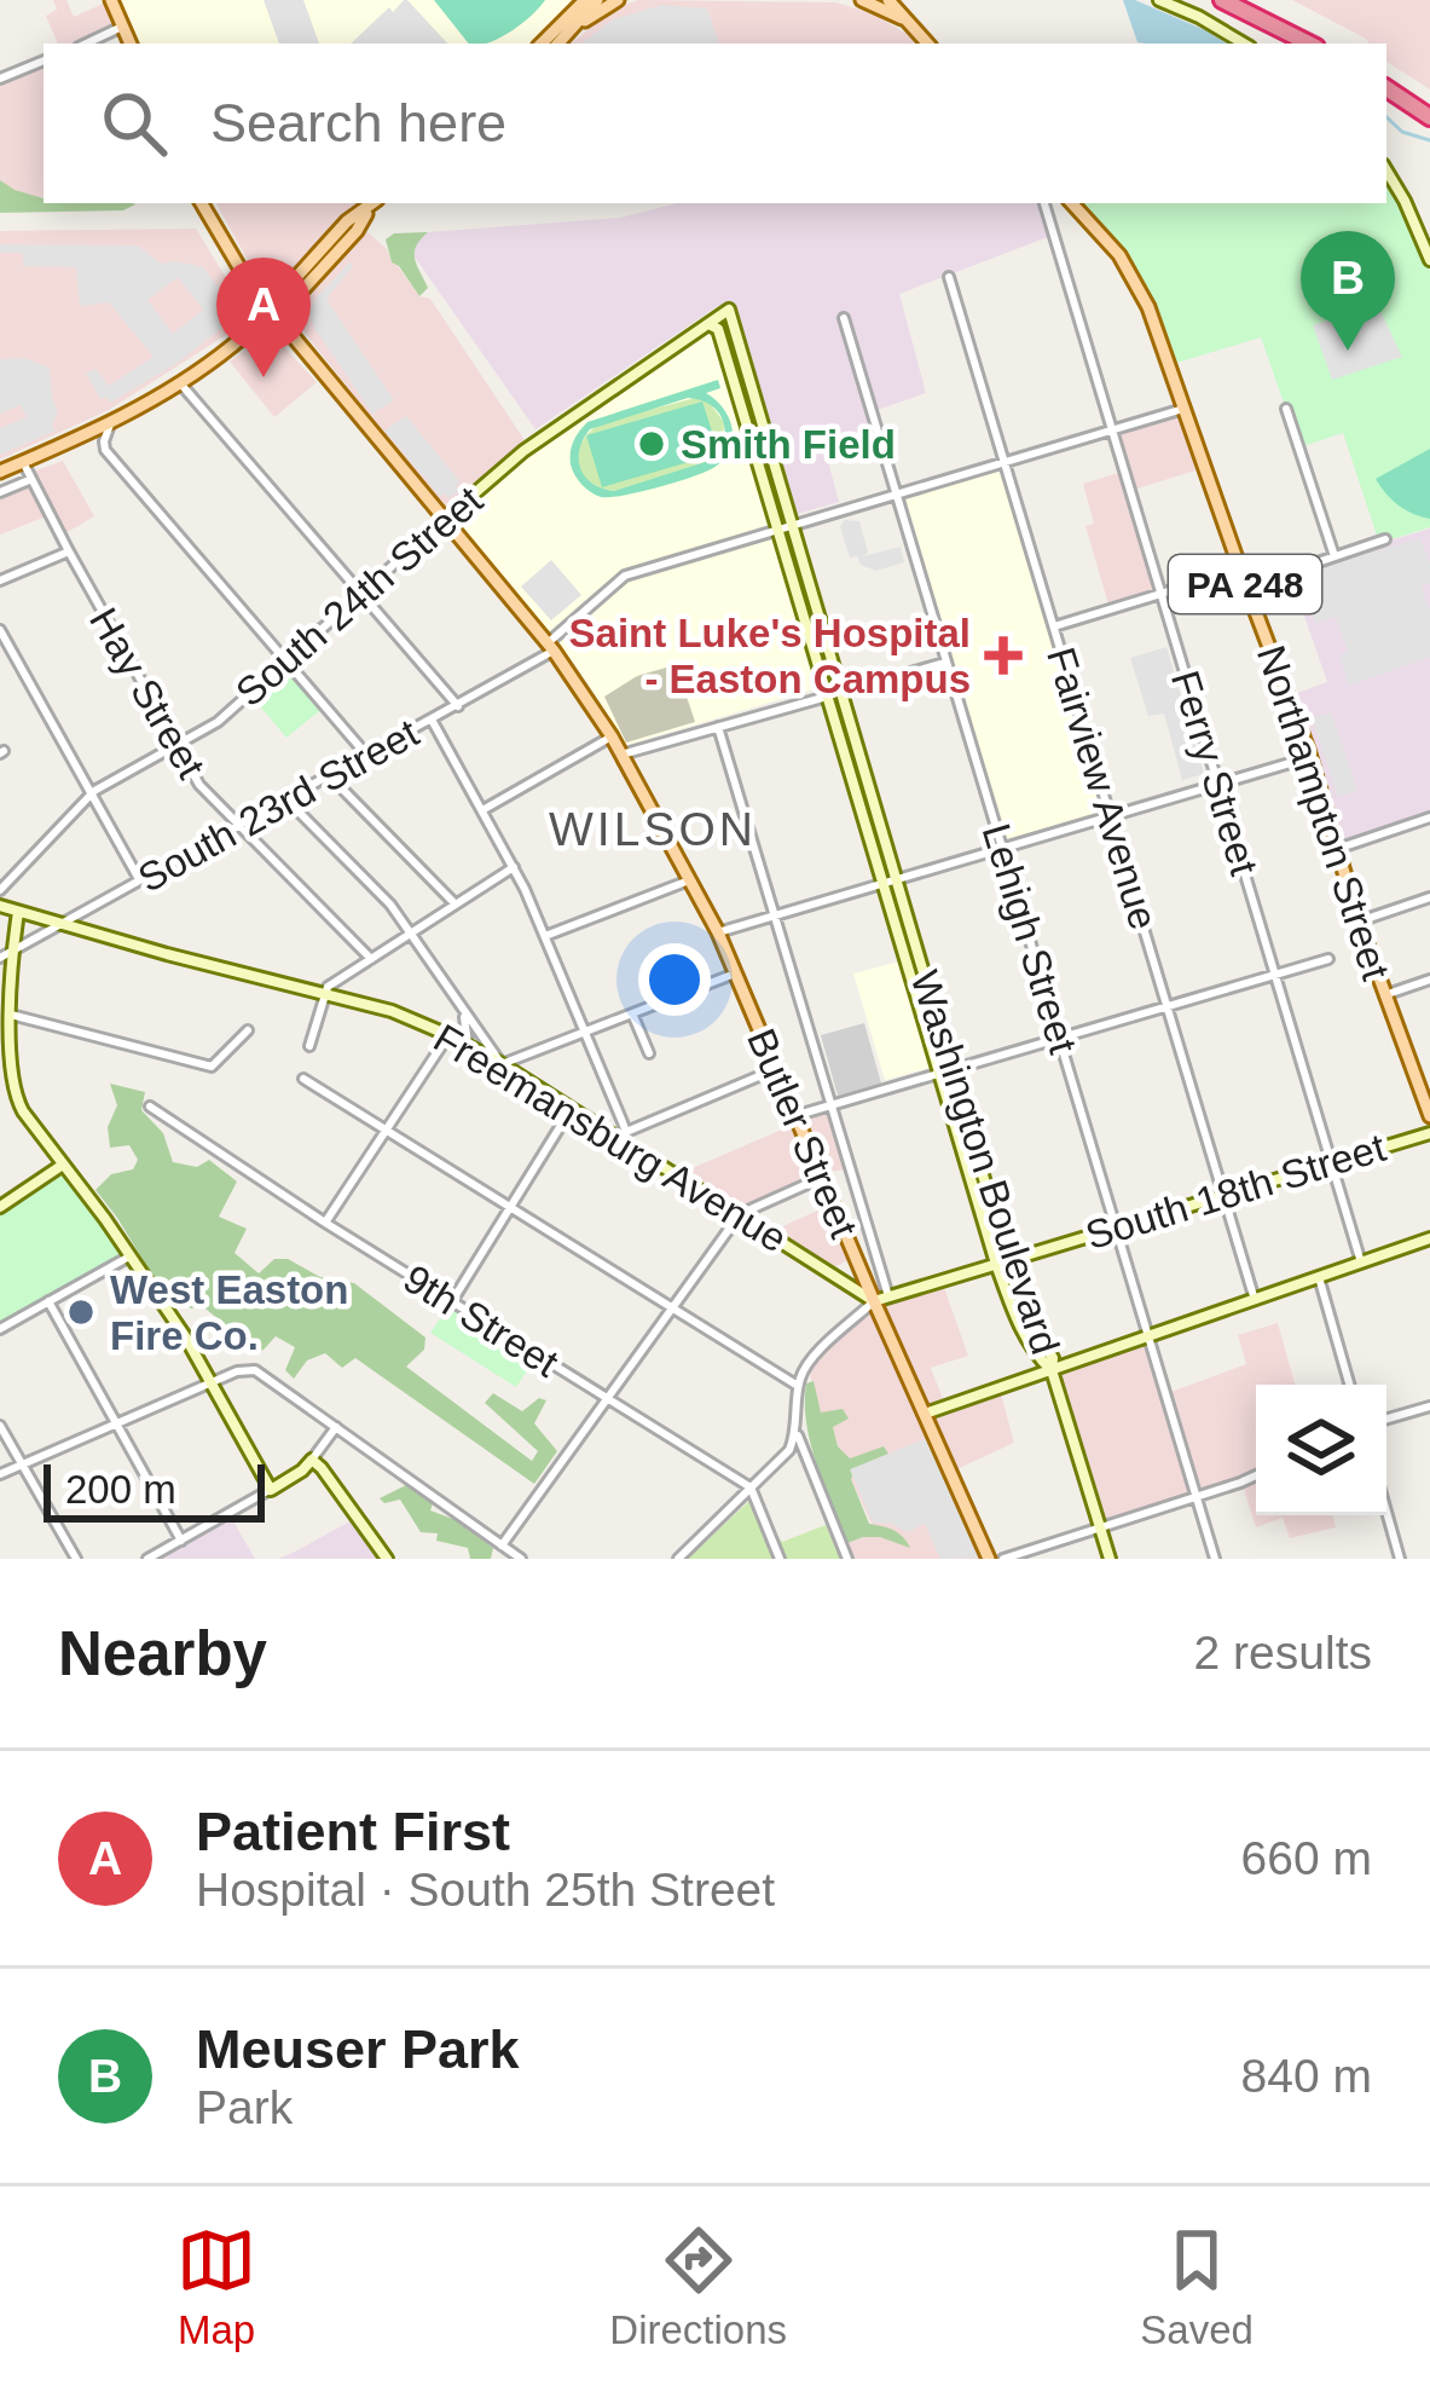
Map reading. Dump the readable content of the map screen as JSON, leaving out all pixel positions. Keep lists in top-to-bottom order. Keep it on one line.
{"streets":{"main road":["PA 248","Northampton Street","Butler Street"],"street":["South 24th Street","Hay Street","Ferry Street","Fairview Avenue","South 23rd Street","Lehigh Street","Freemansburg Avenue","Washington Boulevard","South 18th Street","9th Street"]},"crossings":[["South 24th Street","Hay Street"],["South 24th Street","Butler Street"],["South 24th Street","Washington Boulevard"],["Hay Street","South 23rd Street"],["Ferry Street","South 23rd Street"],["Ferry Street","South 18th Street"],["Fairview Avenue","South 23rd Street"],["Fairview Avenue","South 18th Street"],["South 23rd Street","Northampton Street"],["South 23rd Street","Lehigh Street"],["South 23rd Street","Butler Street"],["South 23rd Street","Freemansburg Avenue"],["South 23rd Street","Washington Boulevard"],["Lehigh Street","South 18th Street"],["Butler Street","Freemansburg Avenue"],["Butler Street","South 18th Street"],["Freemansburg Avenue","South 18th Street"],["Washington Boulevard","South 18th Street"]],"districts":["WILSON"],"places":{"other":["Smith Field","West Easton Fire Co."],"health":["Saint Luke's Hospital - Easton Campus"]},"scale_bar":"200 m","page":{"search":"Search here","pins":["B","A"],"scale":"200 m","heading":["Nearby","2 results"],"list":[{"mark":"A","name":"Patient First","note":"Hospital · South 25th Street","value":"660 m"},{"mark":"B","name":"Meuser Park","note":"Park","value":"840 m"}],"nav":["Map","Directions","Saved"]}}
